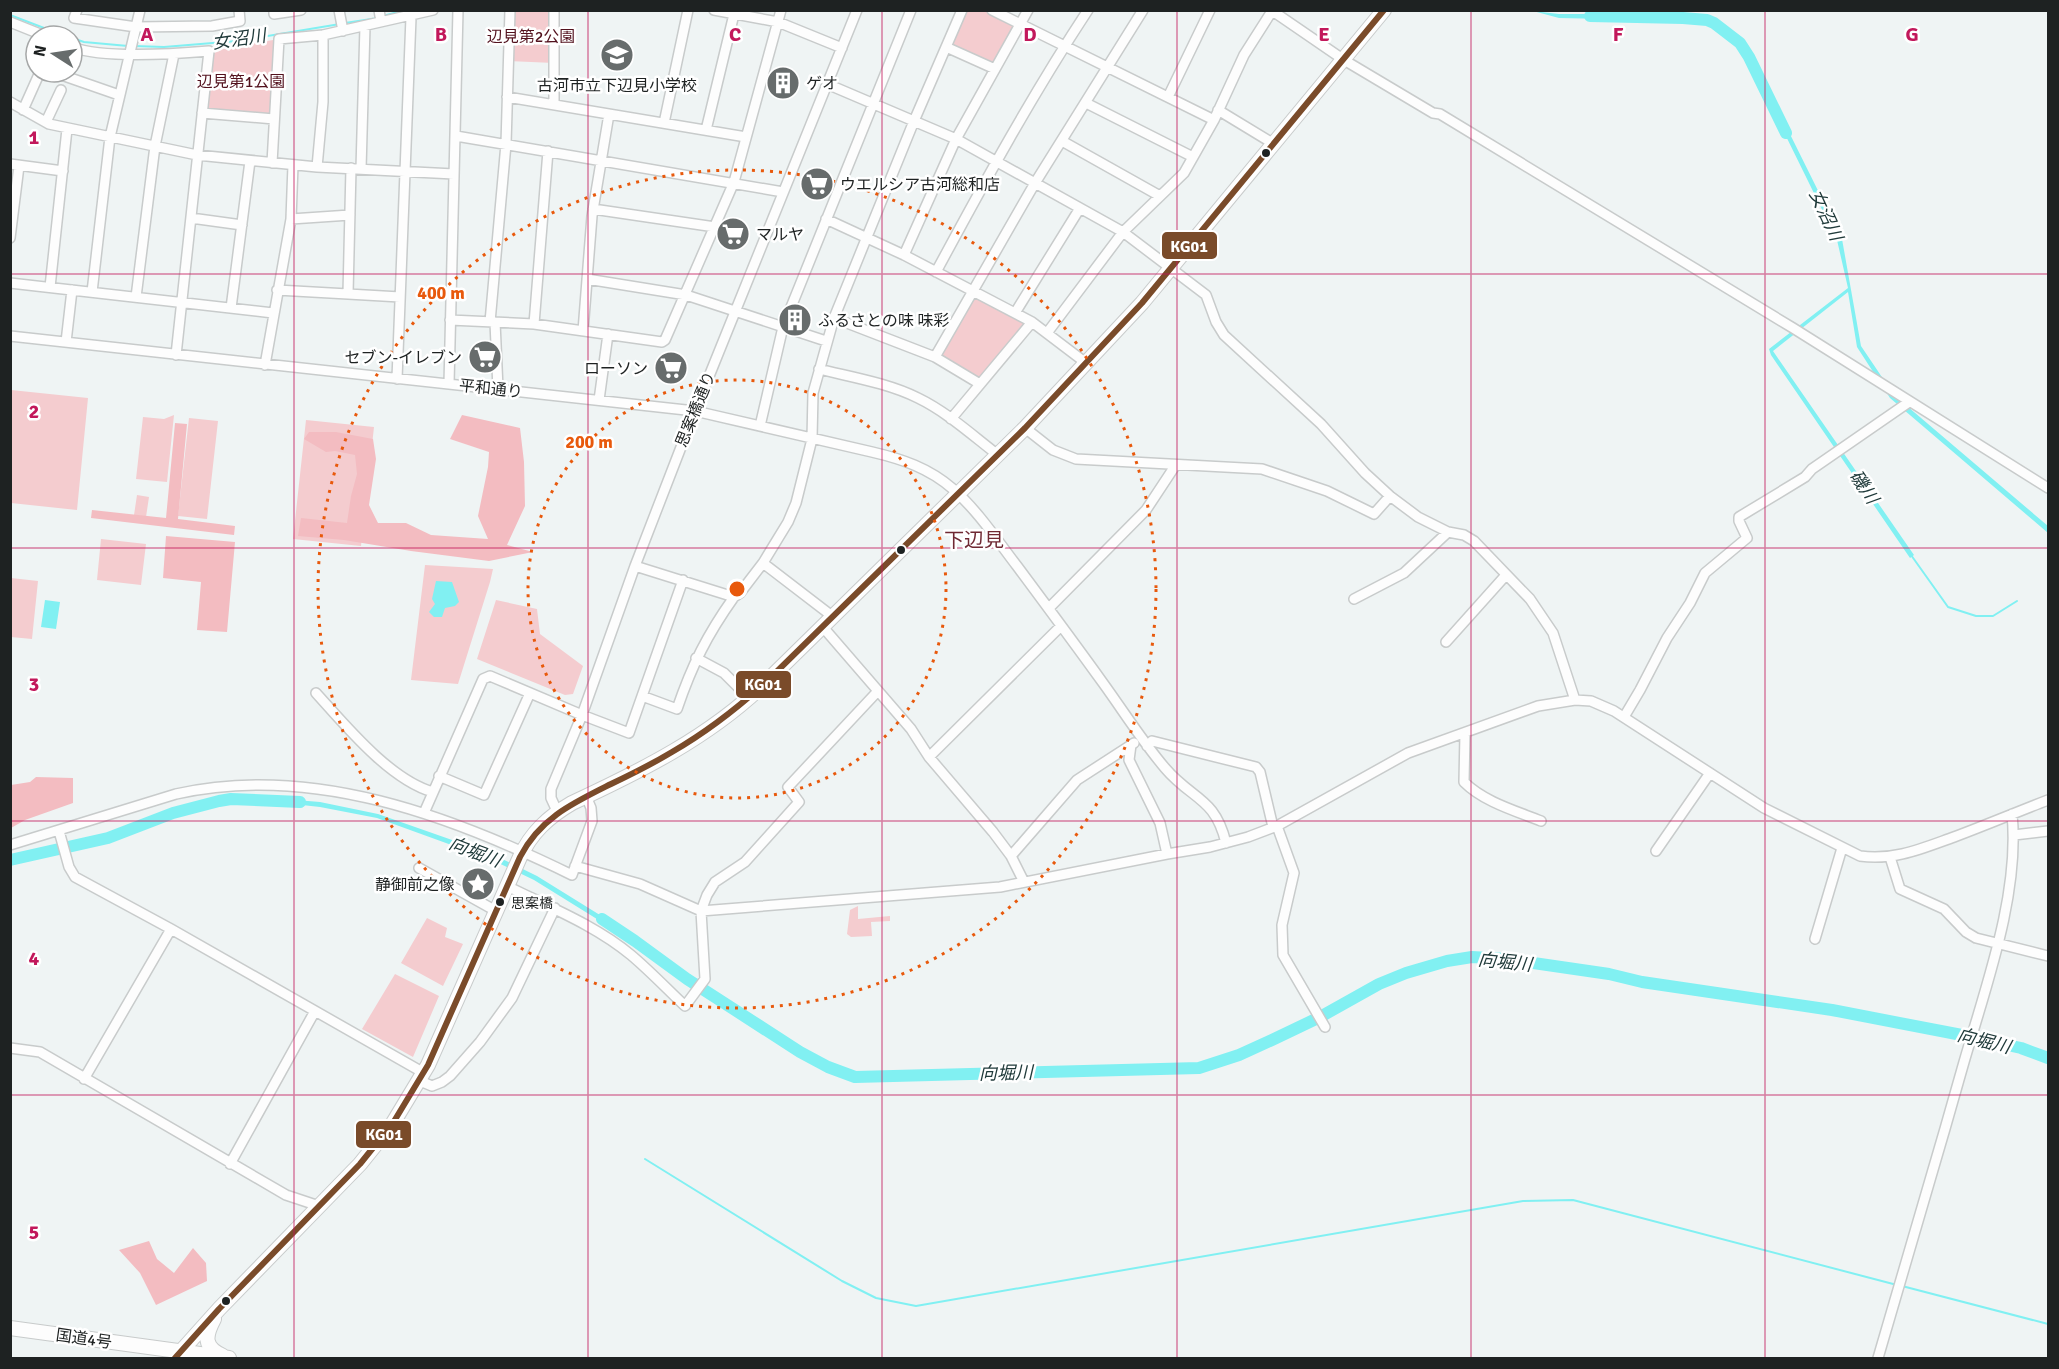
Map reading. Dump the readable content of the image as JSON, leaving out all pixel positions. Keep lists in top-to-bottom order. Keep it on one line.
{"streets":{"highway":["国道4号"],"street":["平和通り","思案橋通り"]},"crossings":[["平和通り","思案橋通り"]],"districts":["下辺見"],"water":["女沼川","磯川","向堀川"],"parks":["辺見第2公園","辺見第1公園"],"places":{"school or university":["古河市立下辺見小学校"],"building":["ゲオ","ふるさとの味 味彩"],"supermarket":["ウエルシア古河総和店","マルヤ","セブン-イレブン","ローソン"],"place":["静御前之像"],"other":["思案橋"]},"lines":["transit line KG01"],"north":"left","grid":{"columns":["A","B","C","D","E","F","G"],"rows":["1","2","3","4","5"]},"rings":["400 m","200 m"]}
